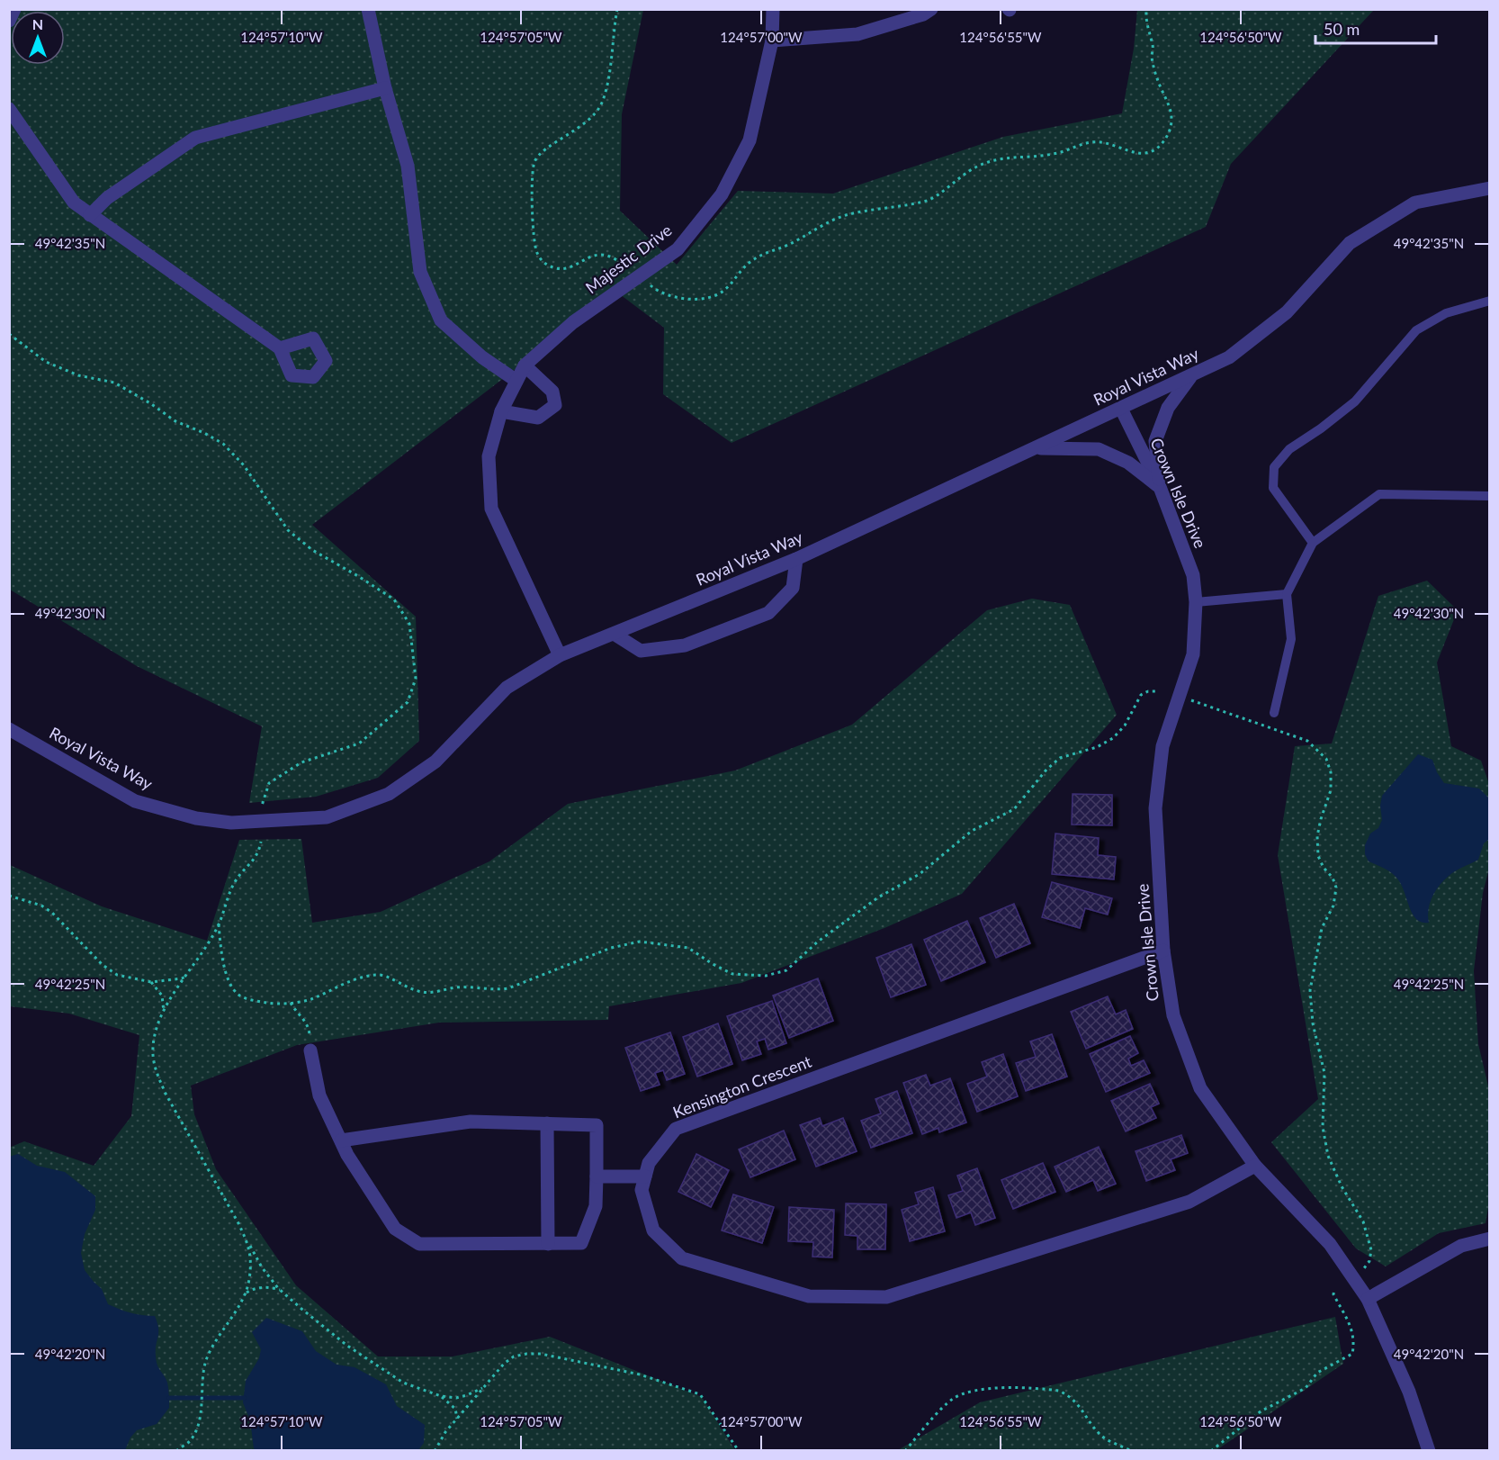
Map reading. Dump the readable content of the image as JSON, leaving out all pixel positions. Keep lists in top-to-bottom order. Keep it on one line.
{"streets":{"street":["Majestic Drive","Royal Vista Way","Crown Isle Drive","Kensington Crescent"]},"crossings":[["Majestic Drive","Royal Vista Way"],["Royal Vista Way","Crown Isle Drive"],["Crown Isle Drive","Kensington Crescent"]],"scale_bar":"50 m","north":"top","coordinates":["124°57'10\"W","124°57'05\"W","124°57'00\"W","124°56'55\"W","124°56'50\"W","49°42'35\"N","49°42'30\"N","49°42'25\"N","49°42'20\"N"]}
